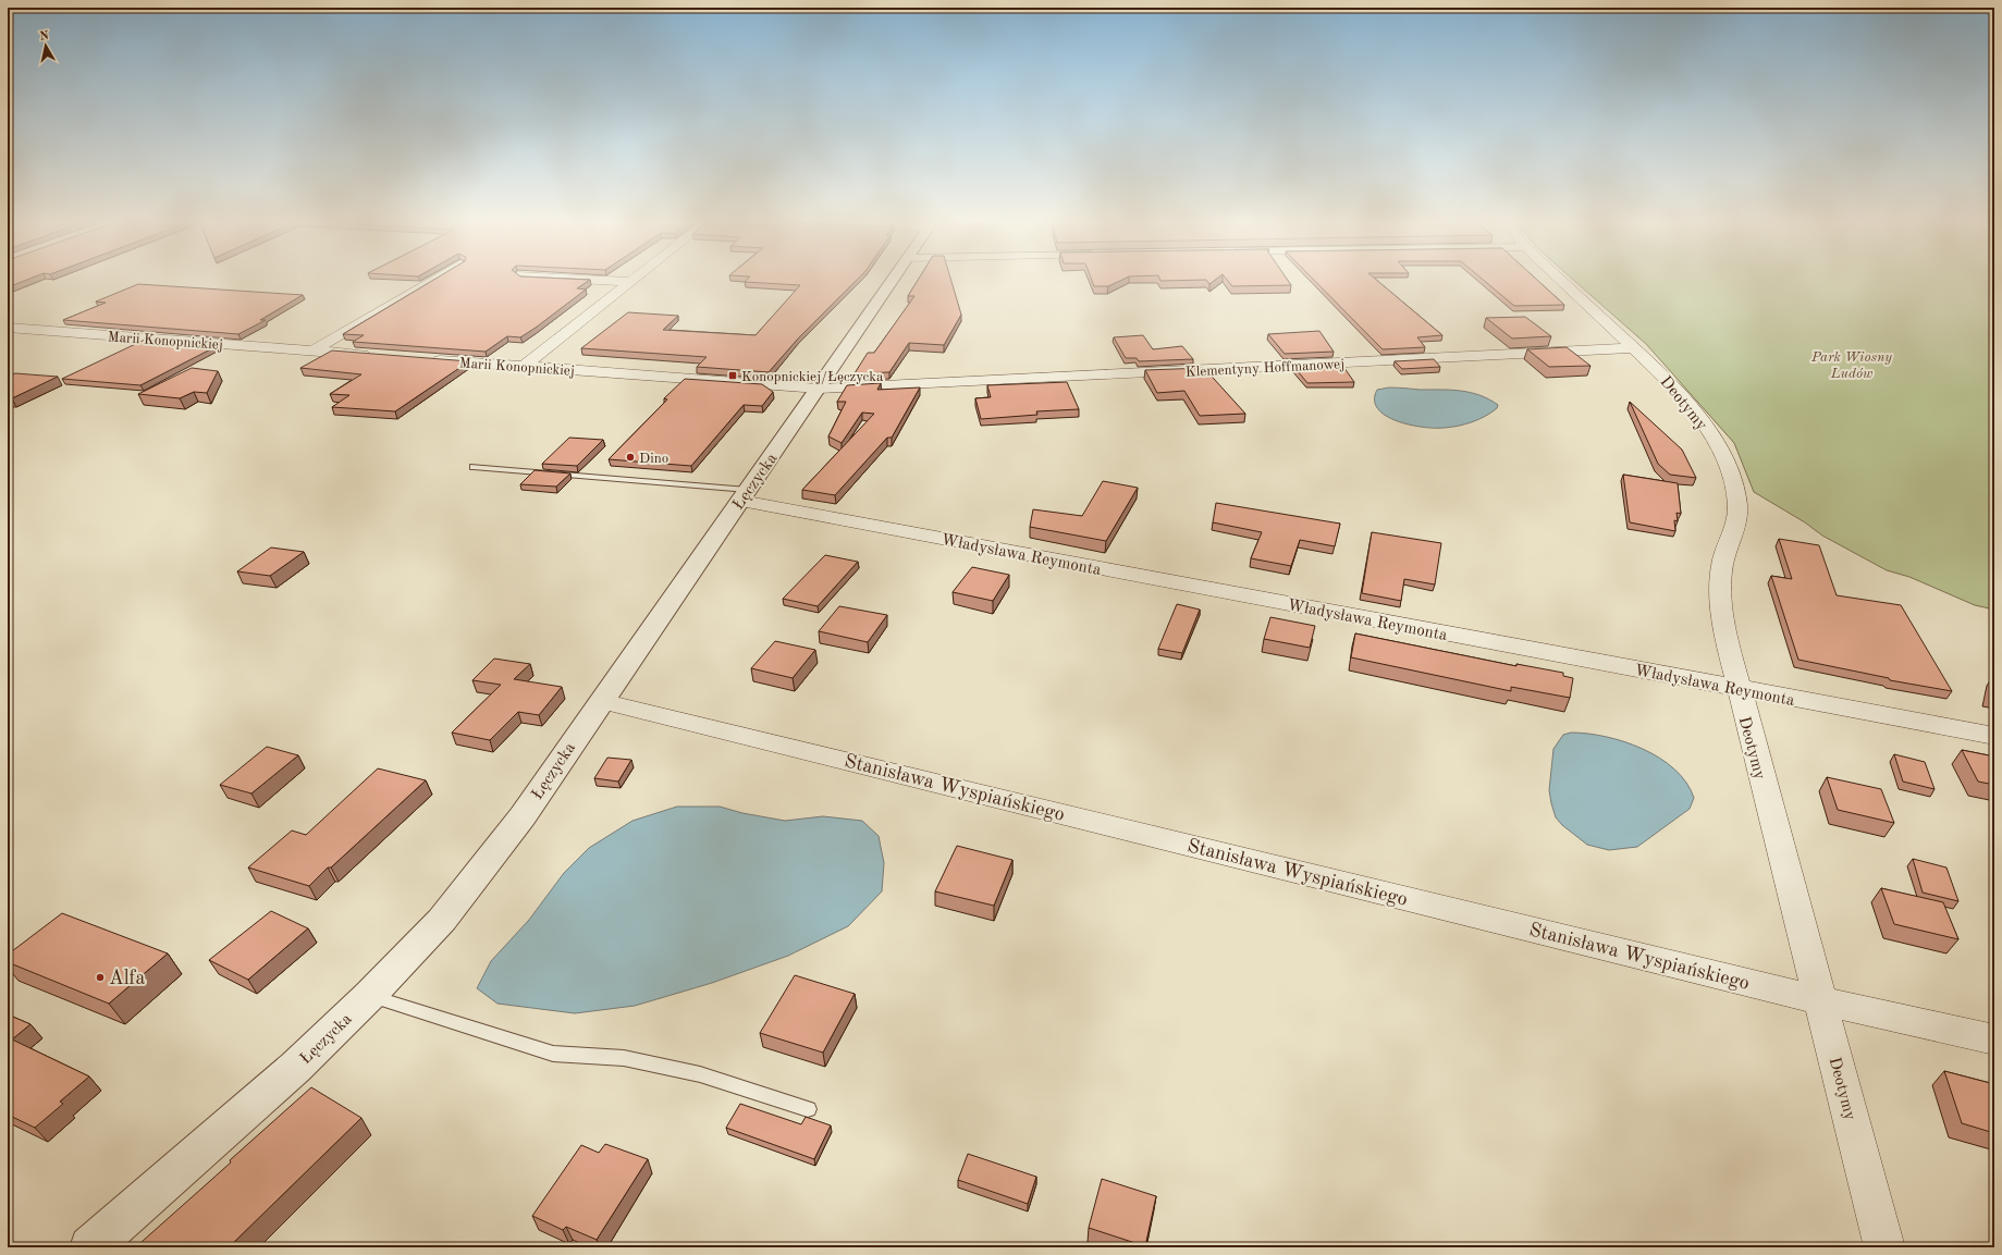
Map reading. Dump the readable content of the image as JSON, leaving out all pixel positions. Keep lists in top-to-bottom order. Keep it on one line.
{"streets":{"street":["Marii Konopnickiej","Klementyny Hoffmanowej","Deotymy","Łęczycka","Władysława Reymonta","Stanisława Wyspiańskiego"]},"crossings":[["Marii Konopnickiej","Klementyny Hoffmanowej"],["Marii Konopnickiej","Łęczycka"],["Klementyny Hoffmanowej","Deotymy"],["Klementyny Hoffmanowej","Łęczycka"],["Deotymy","Władysława Reymonta"],["Deotymy","Stanisława Wyspiańskiego"],["Łęczycka","Władysława Reymonta"],["Łęczycka","Stanisława Wyspiańskiego"]],"parks":["Park Wiosny Ludów"],"places":{"transit":["Konopnickiej/Łęczycka"],"other":["Dino","Alfa"]},"north":"top"}
